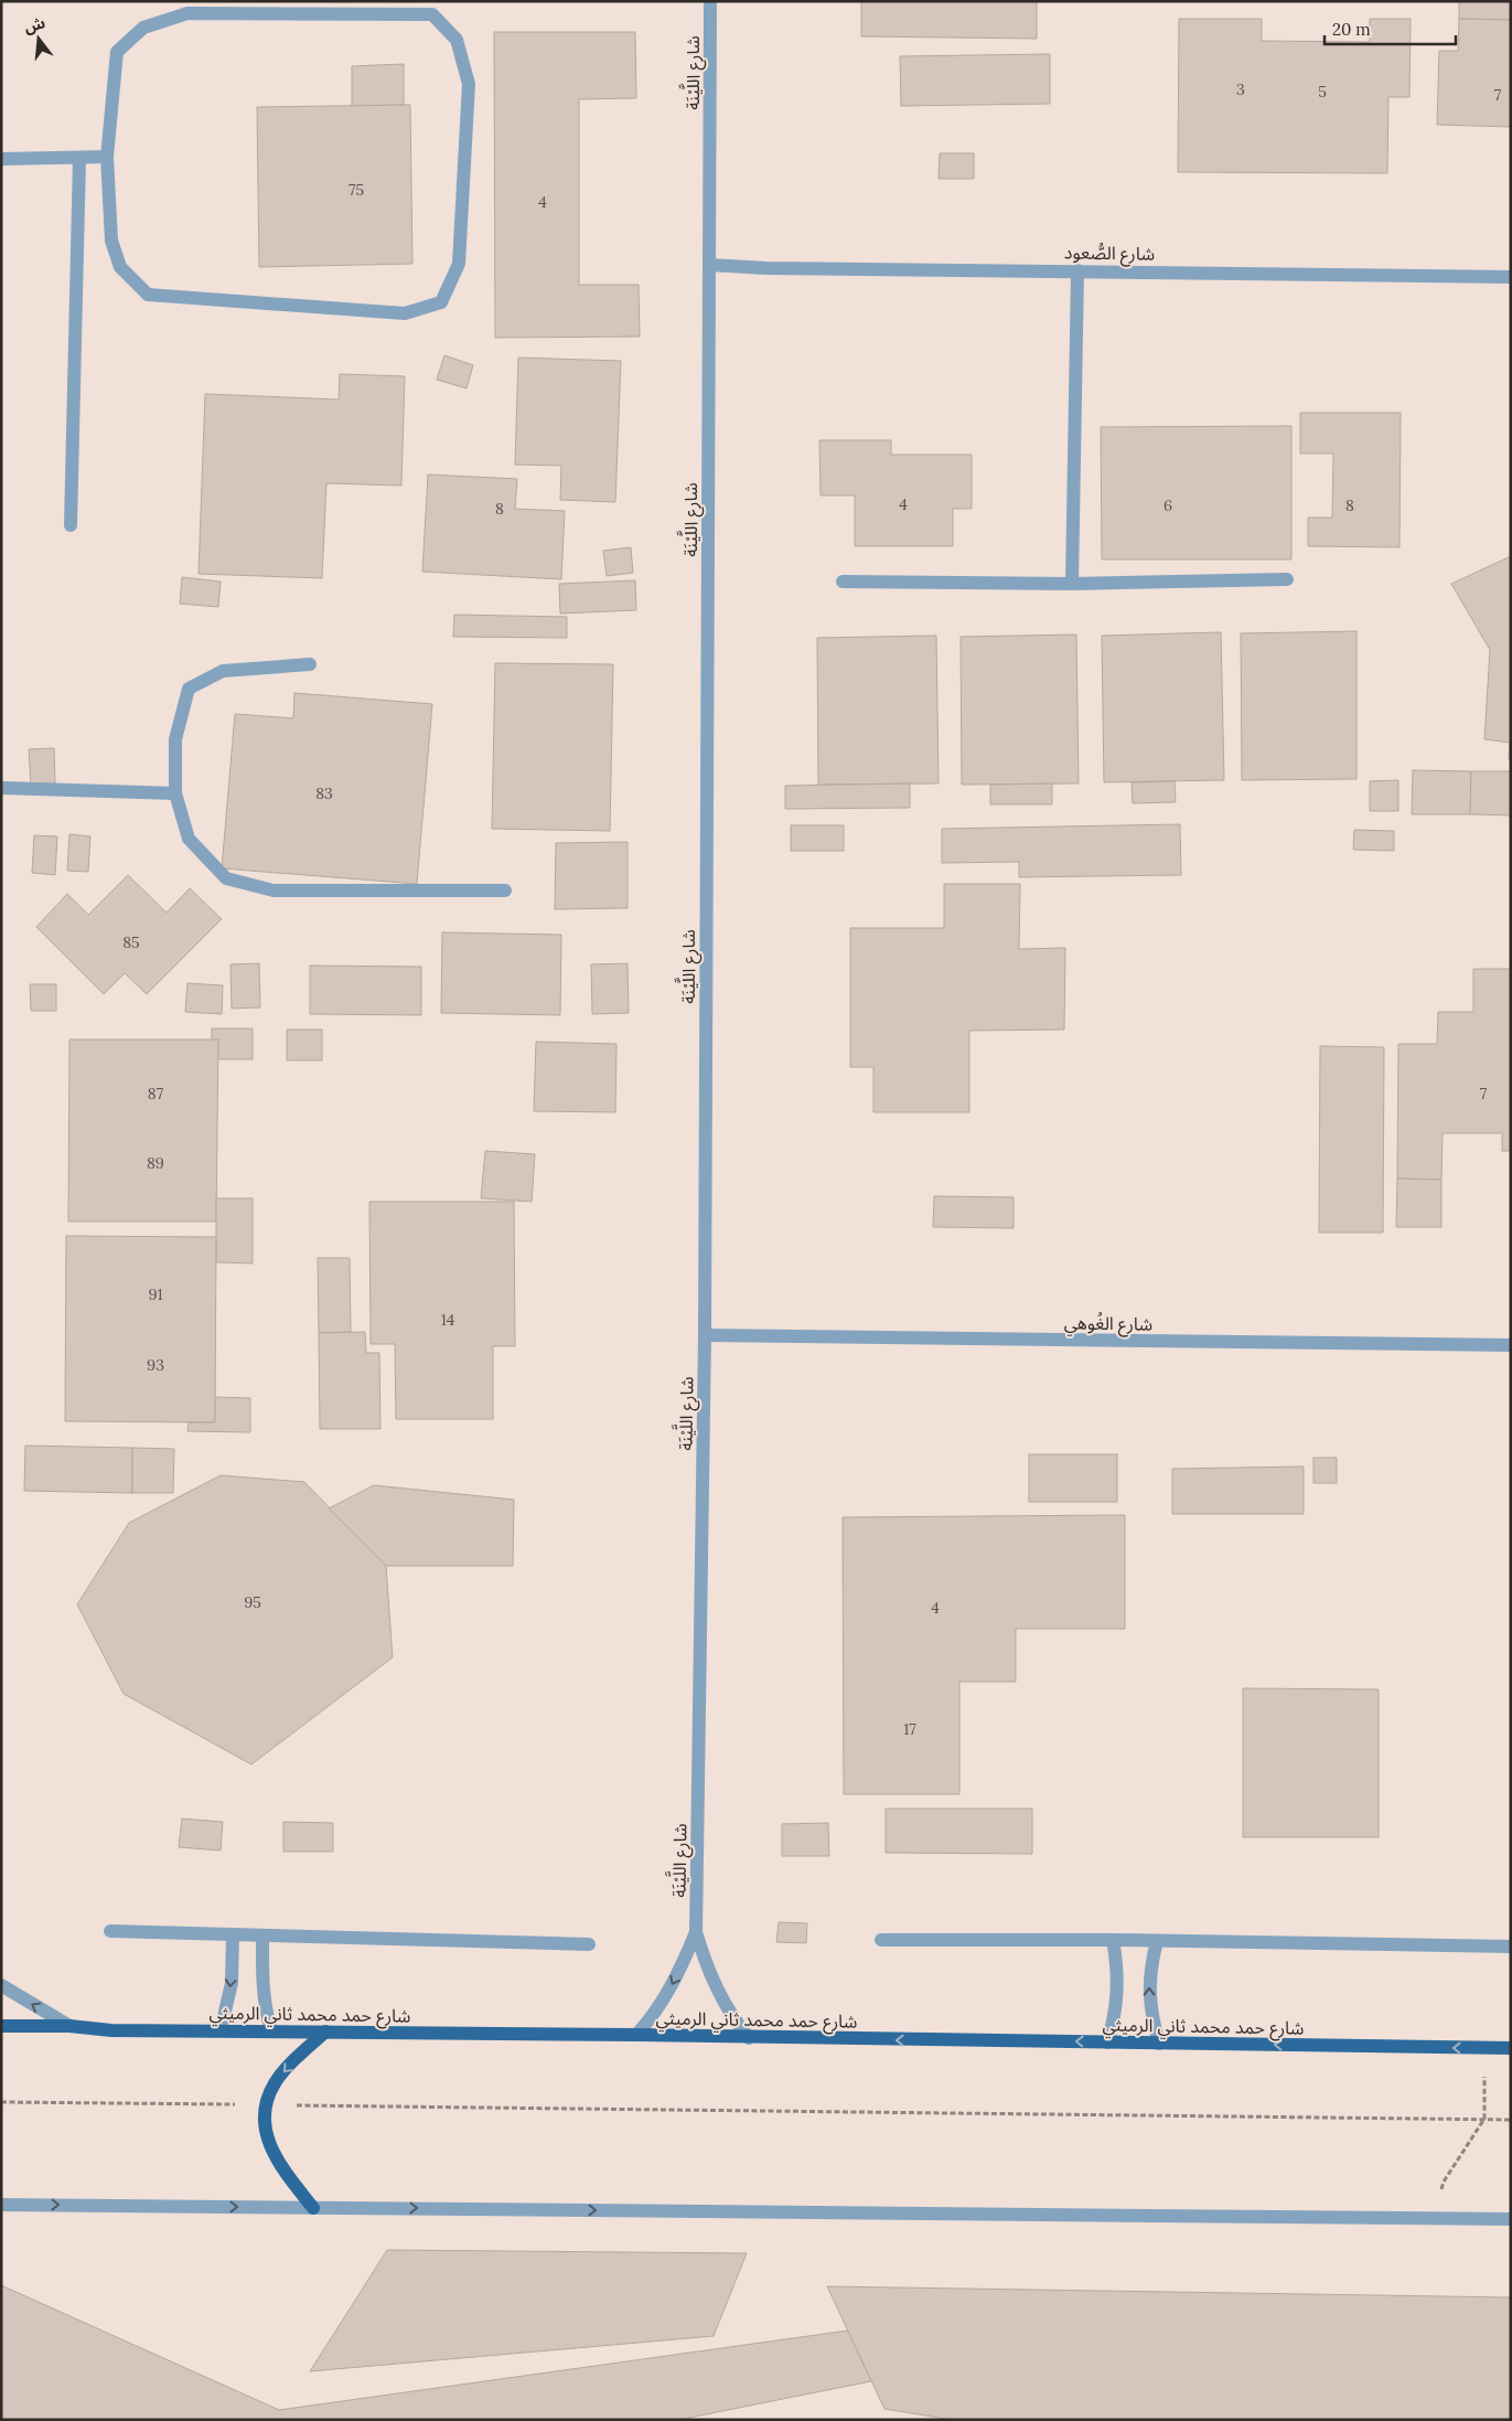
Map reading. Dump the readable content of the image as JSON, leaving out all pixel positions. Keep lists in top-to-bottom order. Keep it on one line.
{"streets":{"main road":["شارع حمد محمد ثاني الرميثي"],"street":["شارع اللَّيْنَة","شارع الصُّعود","شارع الغُوهي"]},"crossings":[["شارع اللَّيْنَة","شارع الصُّعود"],["شارع اللَّيْنَة","شارع الغُوهي"],["شارع اللَّيْنَة","شارع حمد محمد ثاني الرميثي"]],"one_way":["شارع حمد محمد ثاني الرميثي"],"house_numbers":["3","5","7","75","4","4","6","8","8","83","85","87","7","89","91","14","93","95","4","17"],"scale_bar":"20 m","north":"top"}
